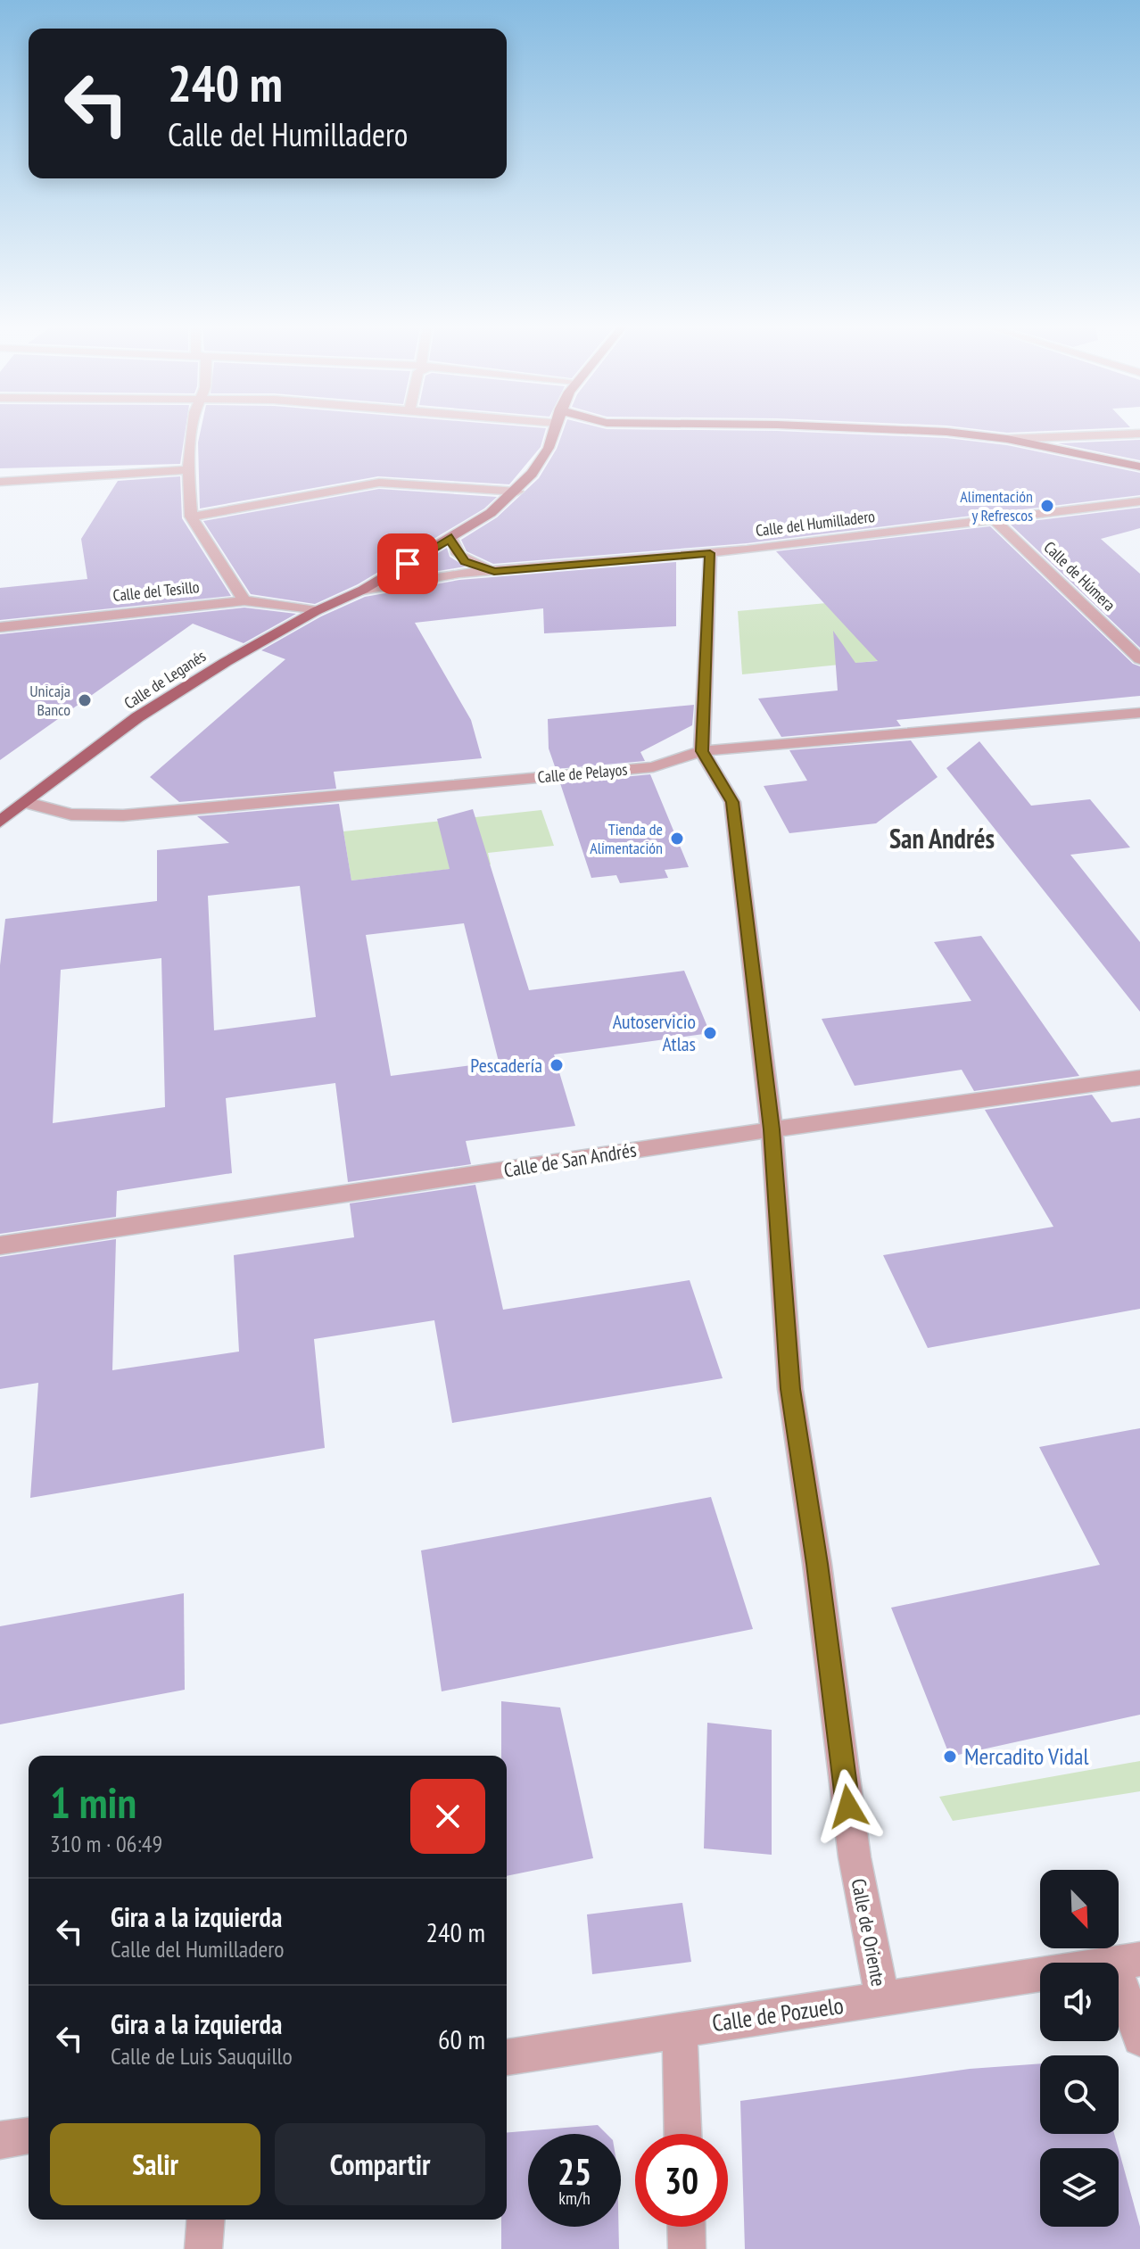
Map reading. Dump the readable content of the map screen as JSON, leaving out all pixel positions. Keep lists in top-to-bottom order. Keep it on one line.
{"streets":{"main road":["Calle de Leganés"],"street":["Calle del Humilladero","Calle de Húmera","Calle del Tesillo","Calle de Pelayos","Calle de San Andrés","Calle de Oriente","Calle de Pozuelo"]},"crossings":[["Calle del Humilladero","Calle de Húmera"],["Calle del Humilladero","Calle de Leganés"],["Calle del Tesillo","Calle de Leganés"],["Calle de Leganés","Calle de Pelayos"],["Calle de Pelayos","Calle de Oriente"],["Calle de San Andrés","Calle de Oriente"],["Calle de Oriente","Calle de Pozuelo"]],"districts":["San Andrés"],"places":["Alimentación y Refrescos","Unicaja Banco","Tienda de Alimentación","Autoservicio Atlas","Pescadería","Mercadito Vidal"],"north":"bottom right","page":{"turn":["240 m","Calle del Humilladero"],"heading":["1 min","310 m · 06:49"],"list":[{"name":"Gira a la izquierda","note":"Calle del Humilladero","value":"240 m"},{"name":"Gira a la izquierda","note":"Calle de Luis Sauquillo","value":"60 m"}],"buttons":["Salir","Compartir"],"speed":"25 km/h","limit":"30"}}
